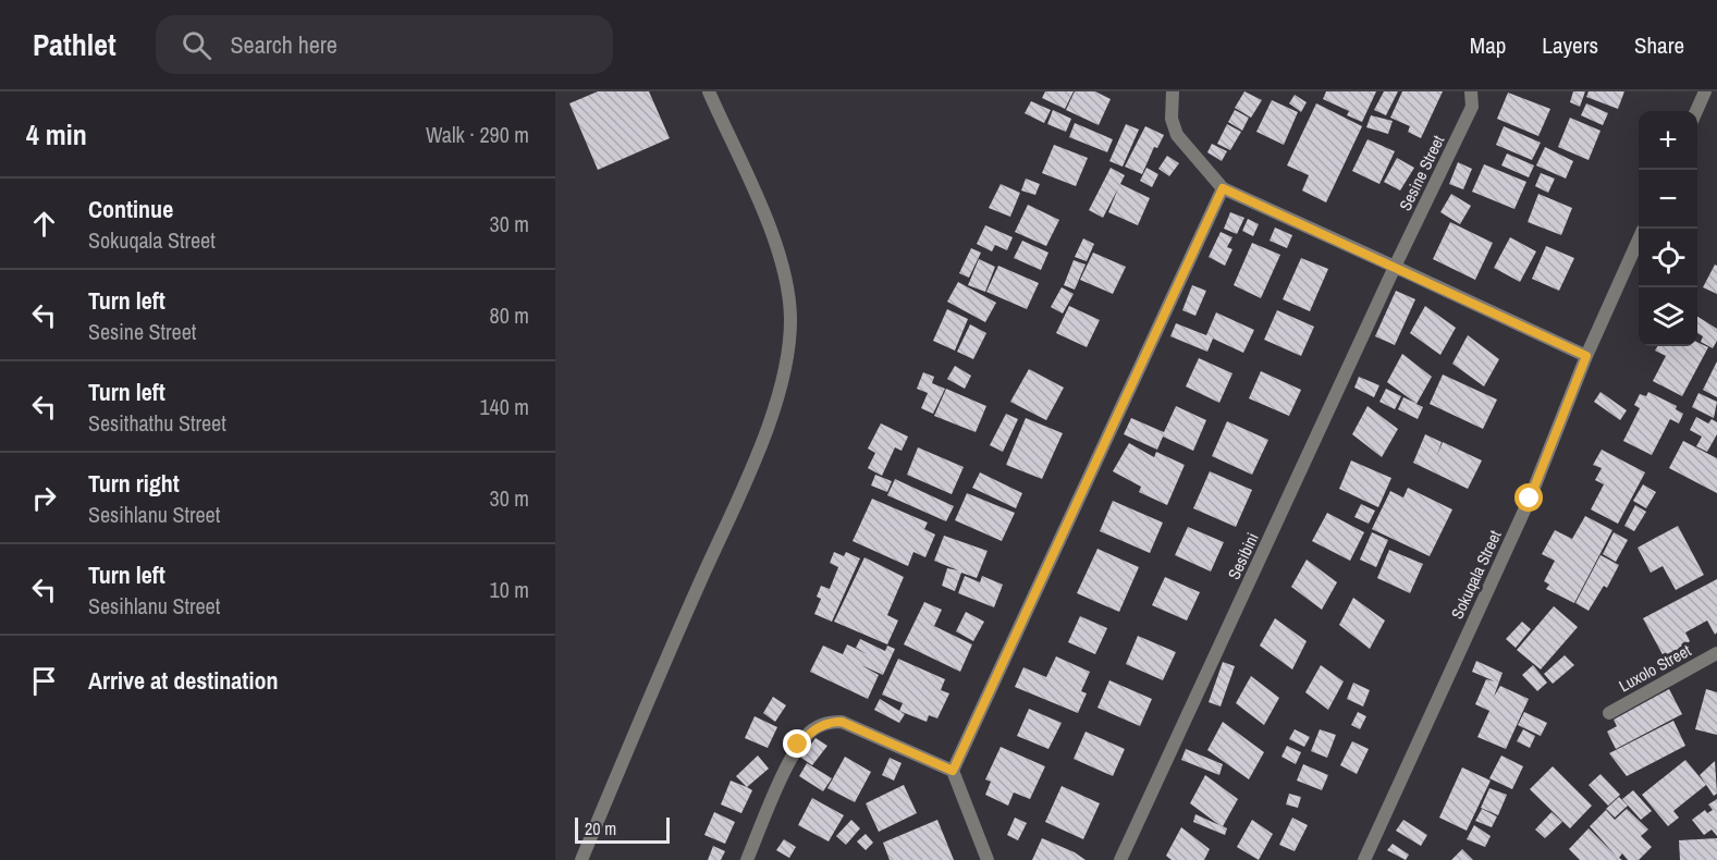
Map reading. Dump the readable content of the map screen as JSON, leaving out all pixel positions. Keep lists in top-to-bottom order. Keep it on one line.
{"streets":{"street":["Sesine Street","Sesibini","Sokuqala Street","Luxolo Street"]},"crossings":[["Sesine Street","Sesibini"]],"scale_bar":"20 m","page":{"header":"Pathlet","search":"Search here","nav":["Map","Layers","Share"],"heading":["4 min","Walk · 290 m"],"map_buttons":["+","−"],"list":[["Continue","Sokuqala Street","30 m"],["Turn left","Sesine Street","80 m"],["Turn left","Sesithathu Street","140 m"],["Turn right","Sesihlanu Street","30 m"],["Turn left","Sesihlanu Street","10 m"],"Arrive at destination"],"scale":"20 m"}}
